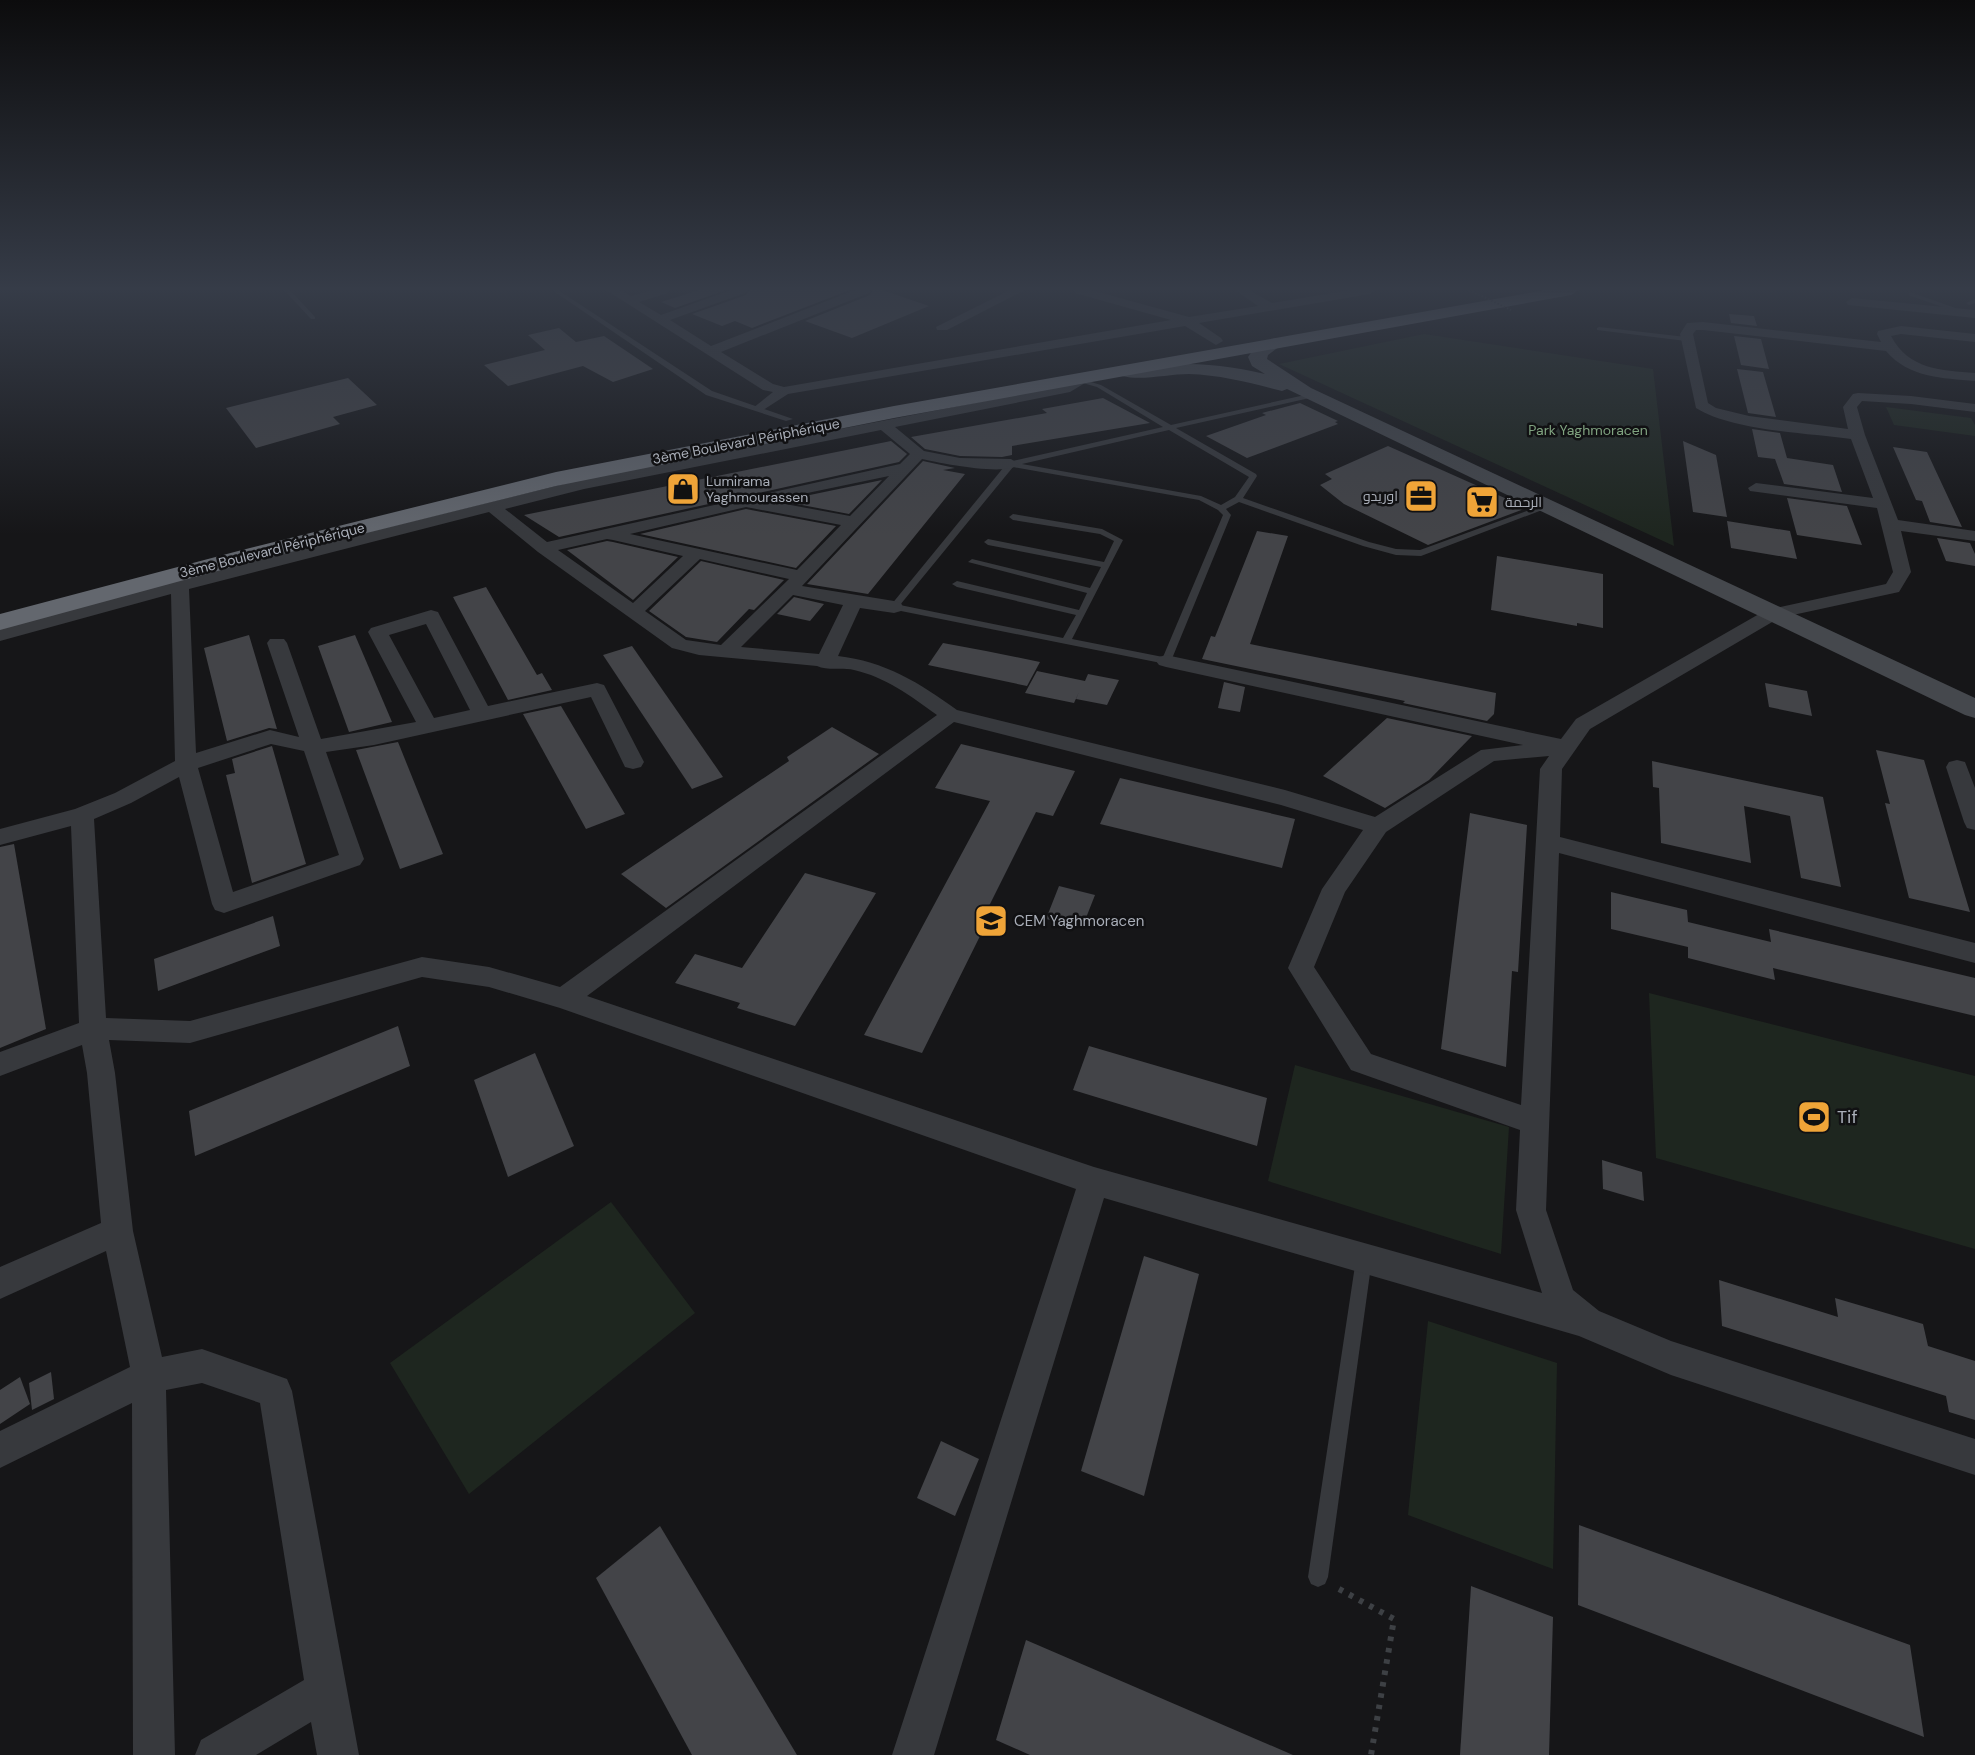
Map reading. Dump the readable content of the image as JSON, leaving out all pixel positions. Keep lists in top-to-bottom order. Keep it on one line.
{"streets":{"highway":["3ème Boulevard Périphérique"]},"parks":["Park Yaghmoracen"],"places":{"shop":["Lumirama Yaghmourassen"],"office":["اوريدو"],"supermarket":["الرحمة"],"school or university":["CEM Yaghmoracen"],"sports":["Tif"]}}
